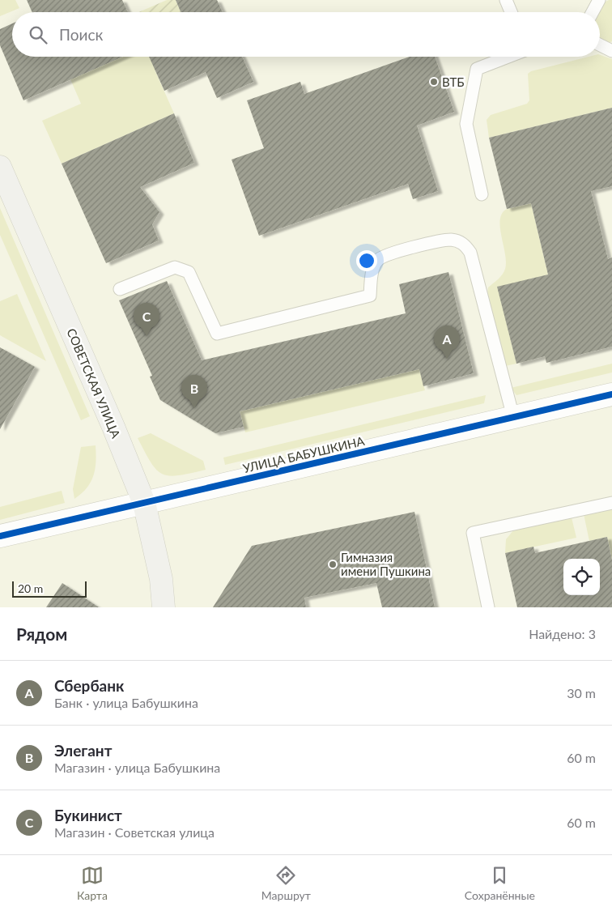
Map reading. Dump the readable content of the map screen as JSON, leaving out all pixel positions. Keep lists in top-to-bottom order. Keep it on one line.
{"streets":{"main road":["СОВЕТСКАЯ УЛИЦА"],"street":["УЛИЦА БАБУШКИНА"]},"crossings":[["СОВЕТСКАЯ УЛИЦА","УЛИЦА БАБУШКИНА"]],"places":["ВТБ","Гимназия имени Пушкина"],"scale_bar":"20 m","page":{"search":"Поиск","pins":["C","A","B"],"scale":"20 m","heading":["Рядом","Найдено: 3"],"list":[{"mark":"A","name":"Сбербанк","note":"Банк · улица Бабушкина","value":"30 m"},{"mark":"B","name":"Элегант","note":"Магазин · улица Бабушкина","value":"60 m"},{"mark":"C","name":"Букинист","note":"Магазин · Советская улица","value":"60 m"}],"nav":["Карта","Маршрут","Сохранённые"]}}
